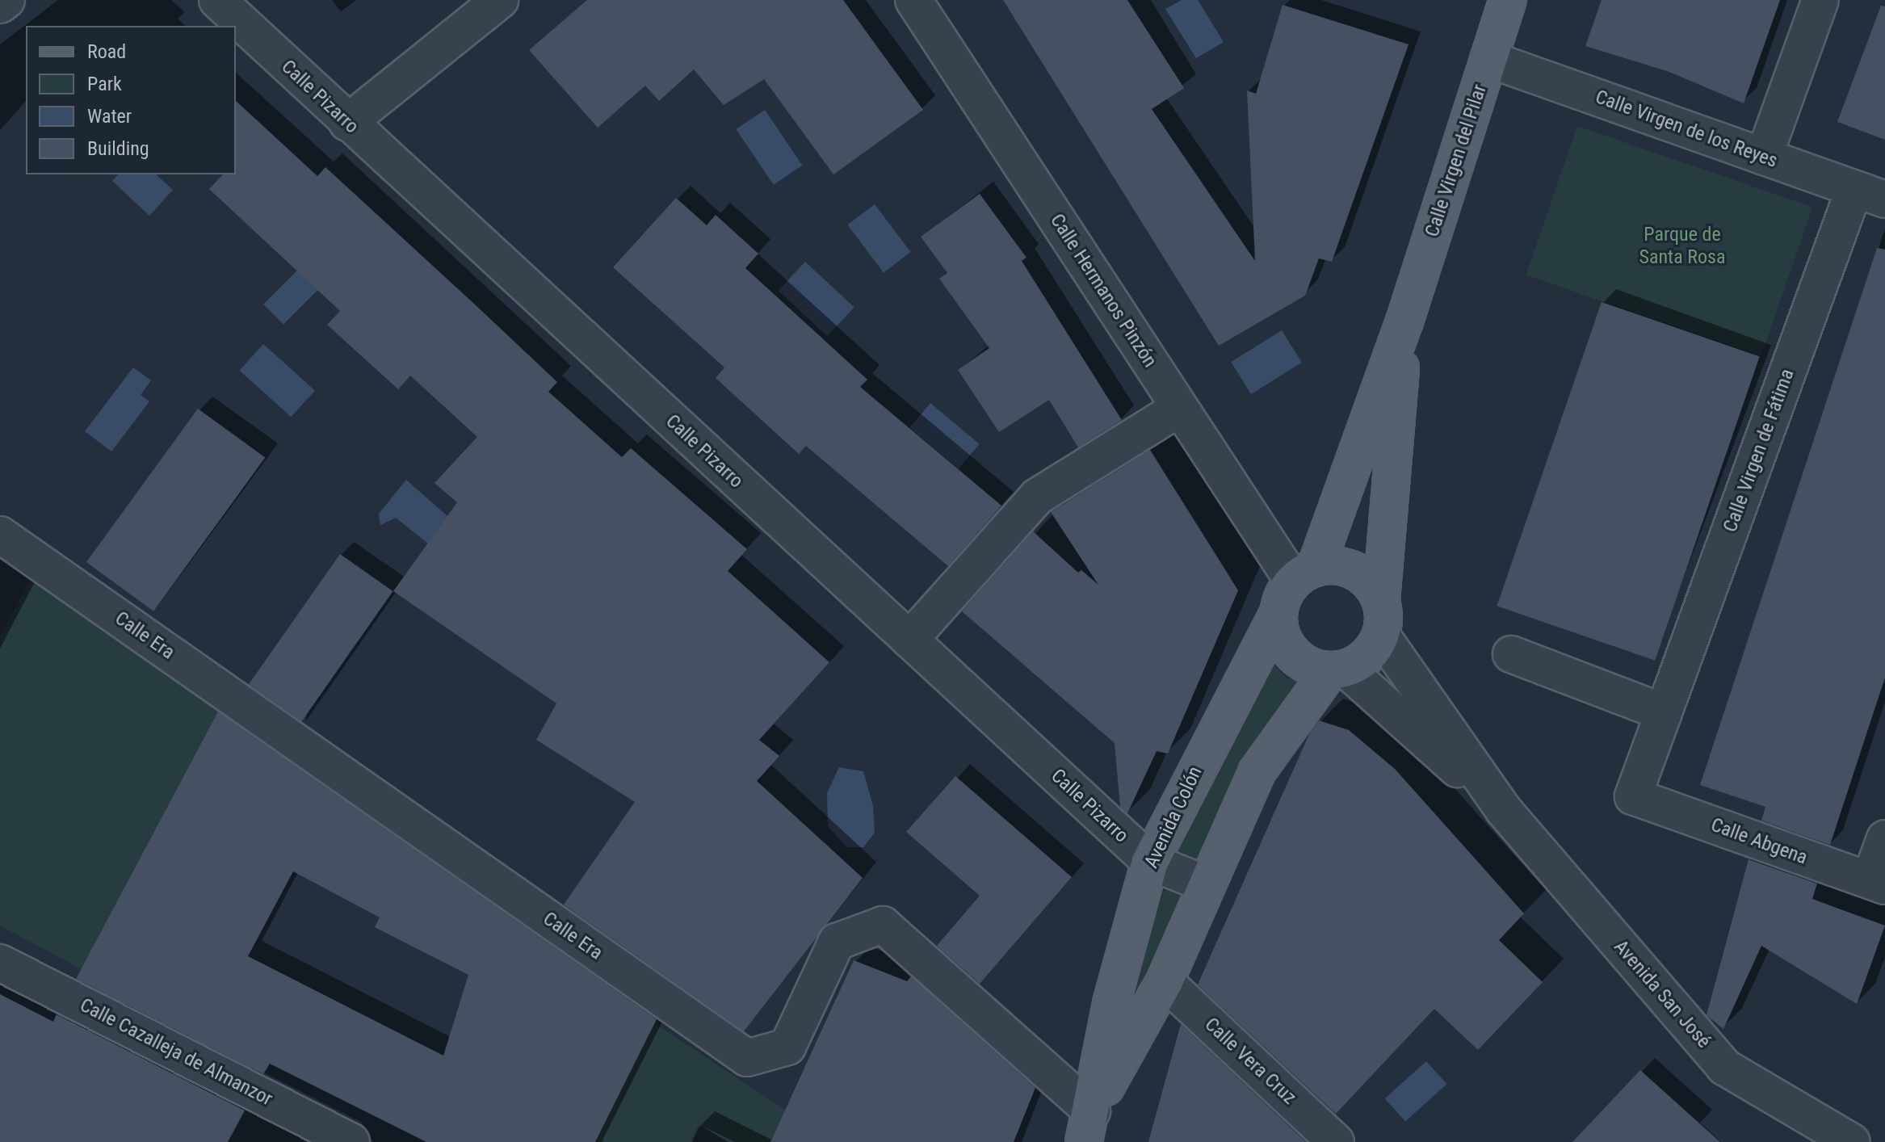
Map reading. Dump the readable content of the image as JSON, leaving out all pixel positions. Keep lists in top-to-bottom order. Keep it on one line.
{"streets":{"main road":["Calle Virgen del Pilar","Avenida Colón"],"street":["Calle Pizarro","Calle Virgen de los Reyes","Calle Hermanos Pinzón","Calle Virgen de Fátima","Calle Era","Calle Abgena","Avenida San José","Calle Cazalleja de Almanzor","Calle Vera Cruz"]},"crossings":[["Calle Pizarro","Avenida Colón"],["Calle Virgen de los Reyes","Calle Virgen del Pilar"],["Calle Virgen de los Reyes","Calle Virgen de Fátima"],["Calle Virgen del Pilar","Calle Hermanos Pinzón"],["Calle Virgen del Pilar","Avenida Colón"],["Calle Virgen del Pilar","Avenida San José"],["Calle Hermanos Pinzón","Avenida Colón"],["Calle Hermanos Pinzón","Avenida San José"],["Calle Virgen de Fátima","Calle Abgena"],["Calle Era","Avenida Colón"],["Avenida Colón","Avenida San José"]],"parks":["Parque de Santa Rosa"],"legend":["Road","Park","Water","Building"]}
